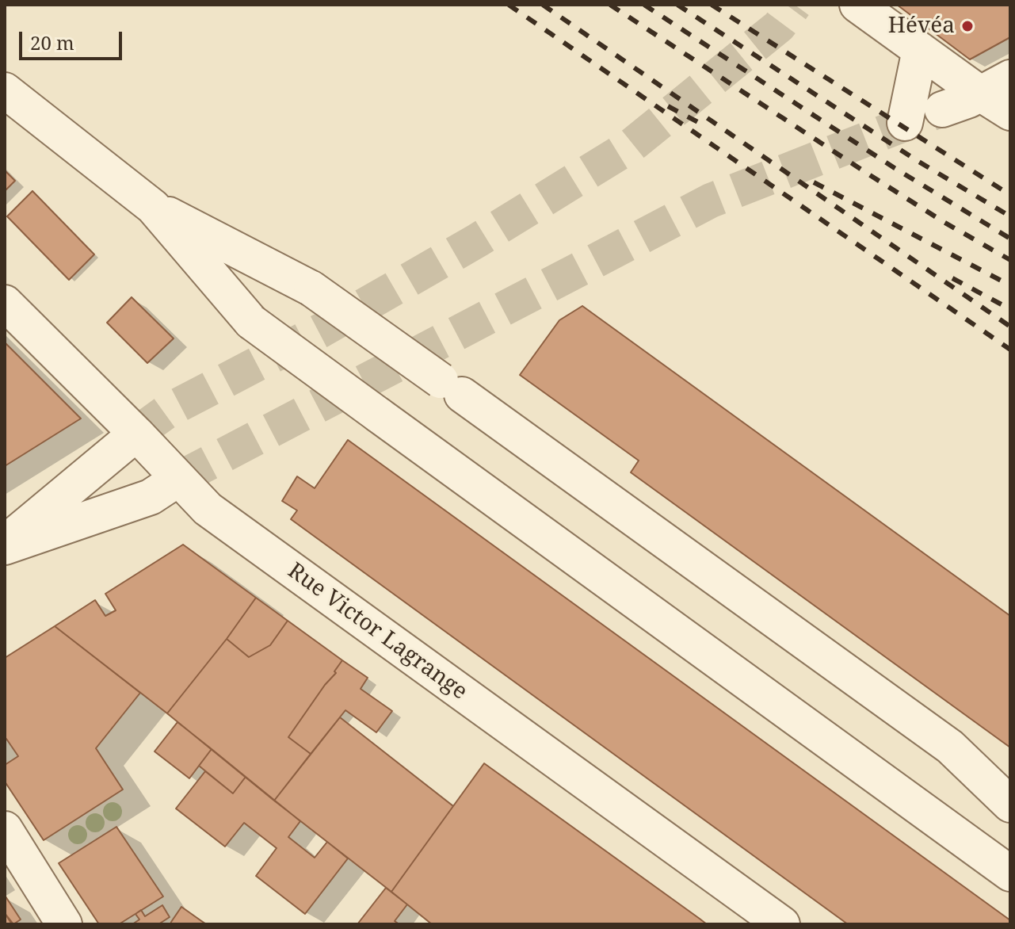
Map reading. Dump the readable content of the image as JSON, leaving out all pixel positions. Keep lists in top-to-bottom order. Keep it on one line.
{"streets":{"street":["Rue Victor Lagrange"]},"places":["Hévéa"],"scale_bar":"20 m"}
